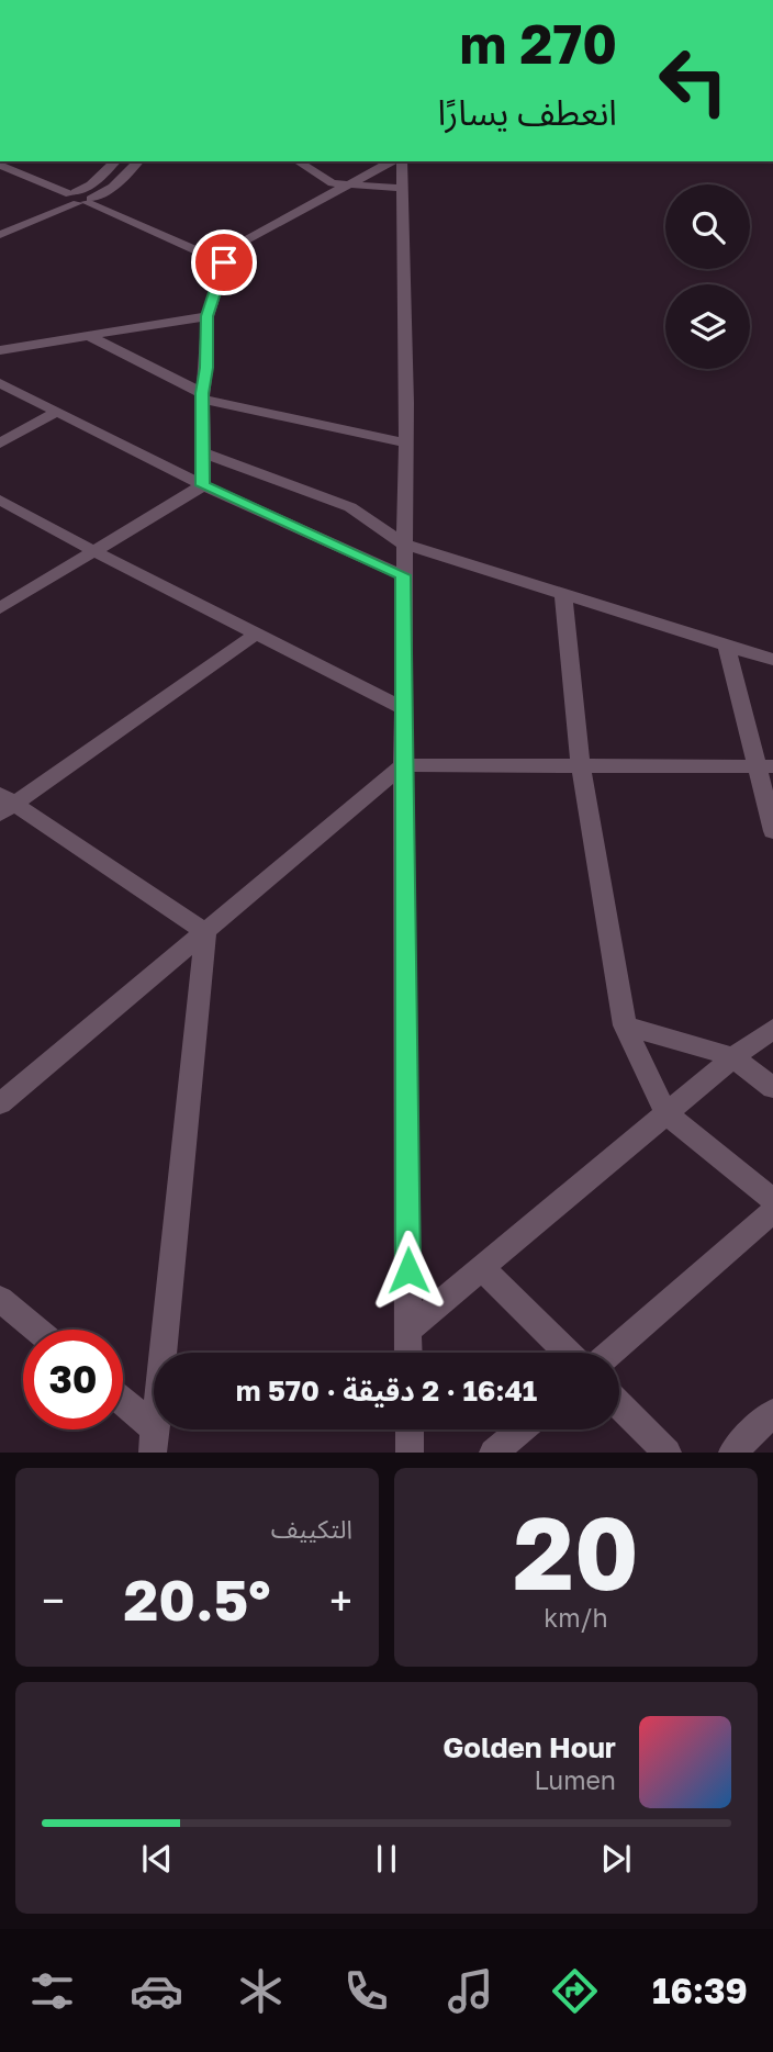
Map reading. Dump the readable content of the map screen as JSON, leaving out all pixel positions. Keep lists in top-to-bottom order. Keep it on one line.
{"page":{"turn":["270 m","انعطف يسارًا"],"limit":"30","trip":"16:41 · 2 دقيقة · 570 m","tile":[["20","km/h"],"التكييف"],"heat":["−","20.5°","+"],"song":["Golden Hour","Lumen"],"tabs":"16:39"}}
